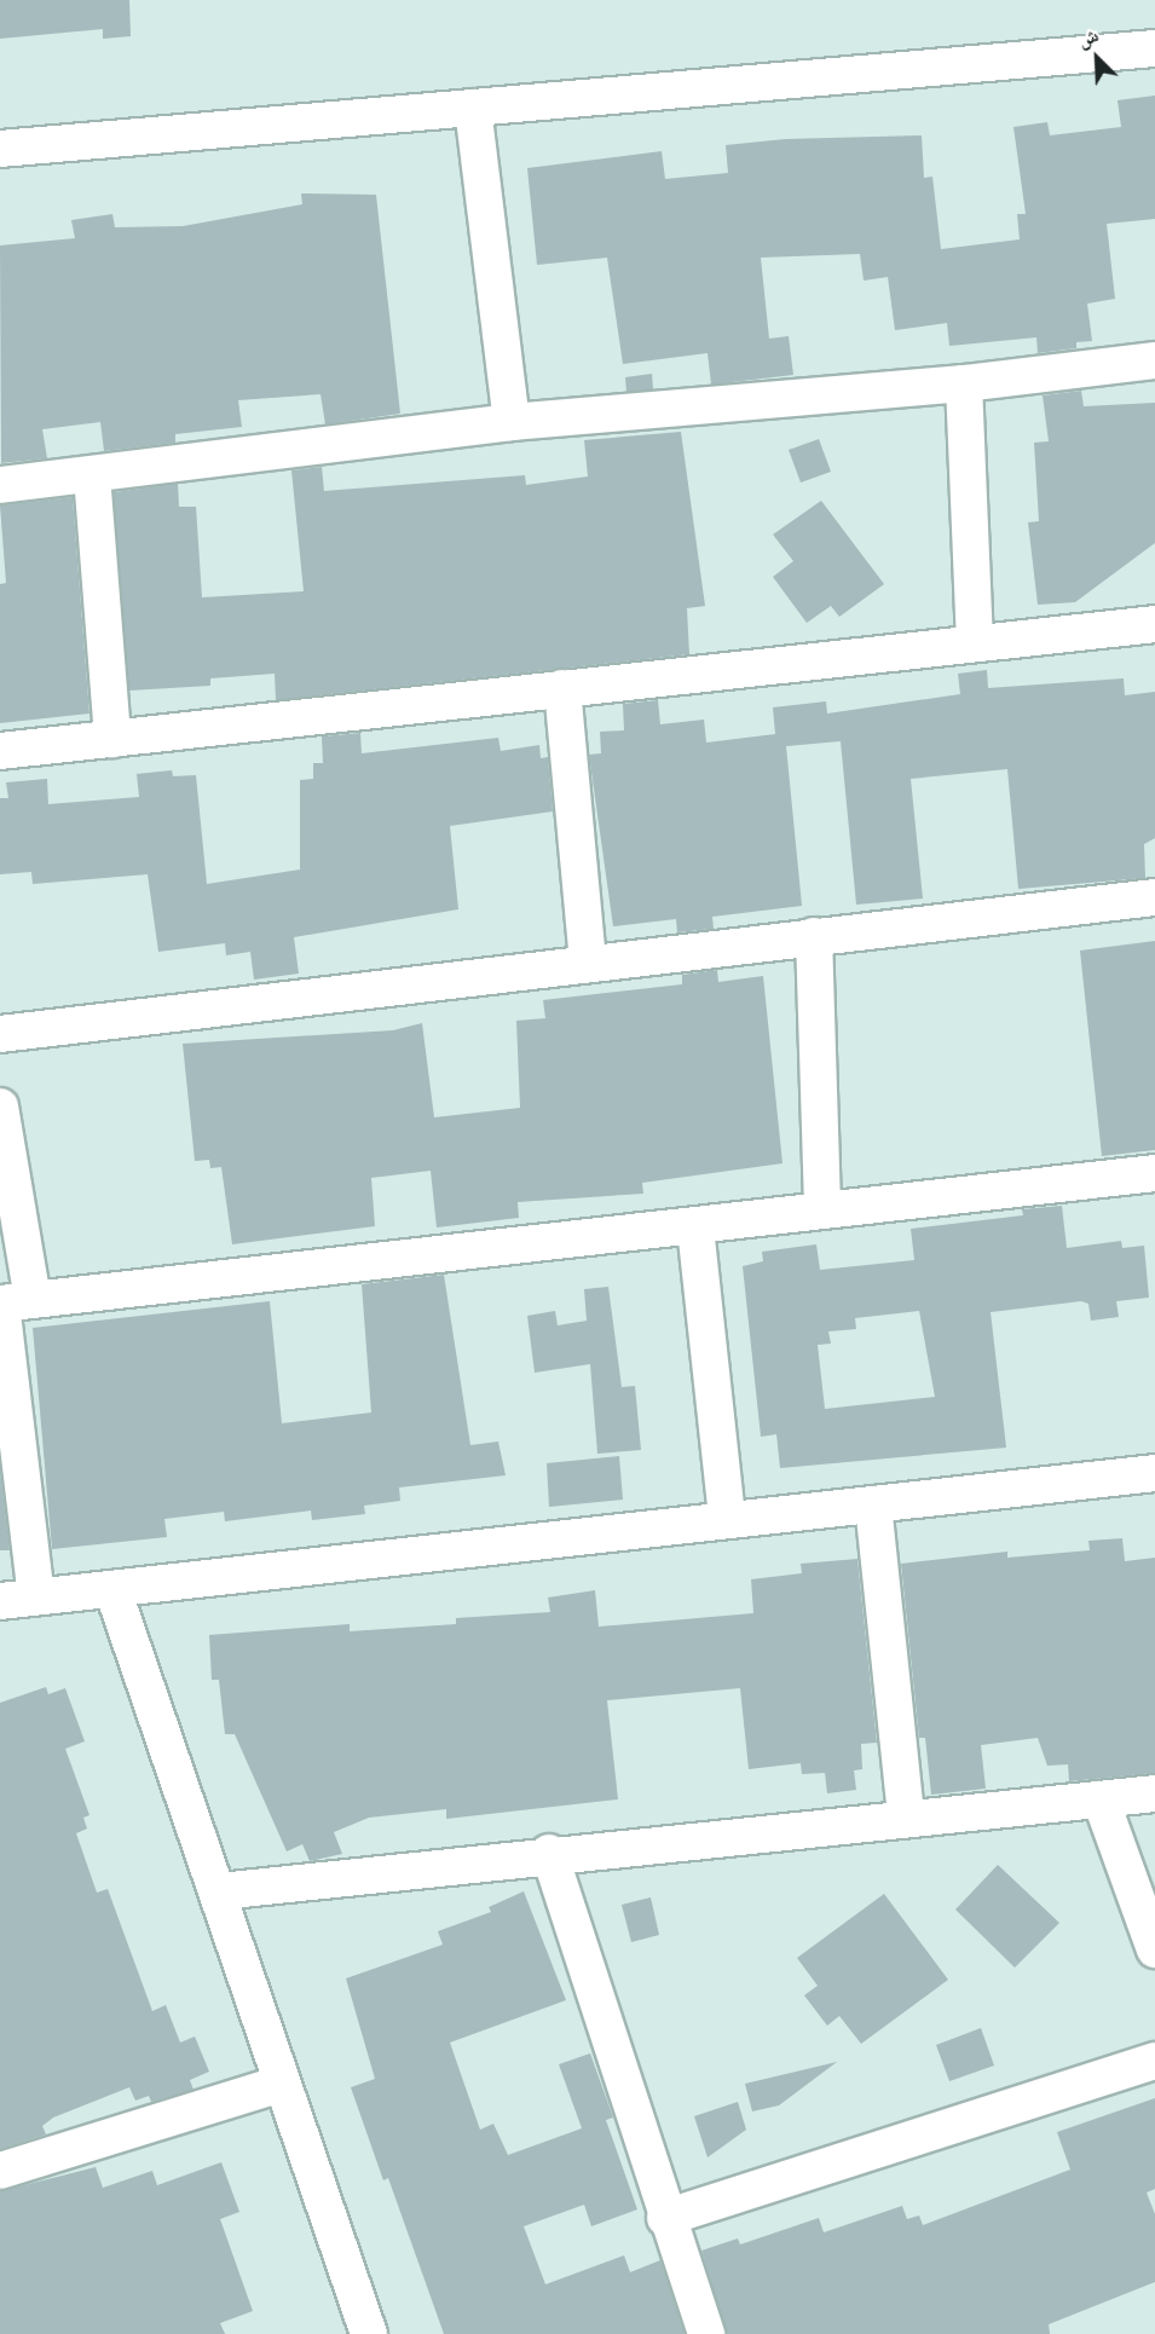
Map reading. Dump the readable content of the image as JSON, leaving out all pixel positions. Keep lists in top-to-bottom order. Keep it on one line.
{"north":"top left"}
